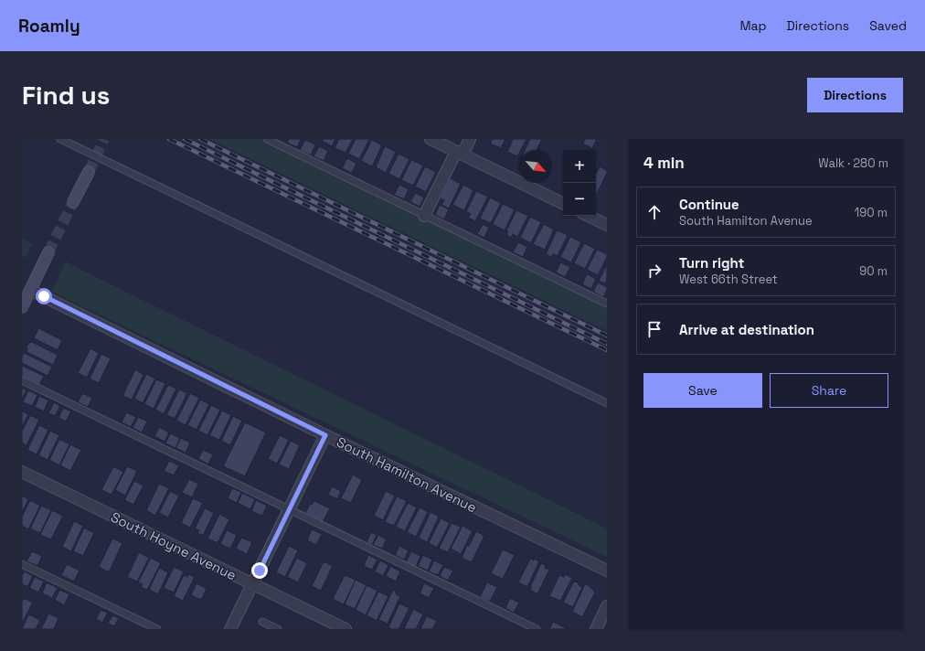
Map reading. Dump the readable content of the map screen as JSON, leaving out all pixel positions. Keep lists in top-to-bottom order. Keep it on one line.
{"streets":{"street":["South Hamilton Avenue","South Hoyne Avenue"]},"north":"bottom right","page":{"header":"Roamly","nav":["Map","Directions","Saved"],"buttons":["Directions",["Save","Share"]],"title":"Find us","heading":["4 min","Walk · 280 m"],"map_buttons":["+","−"],"list":[["Continue","South Hamilton Avenue","190 m"],["Turn right","West 66th Street","90 m"],"Arrive at destination"]}}
